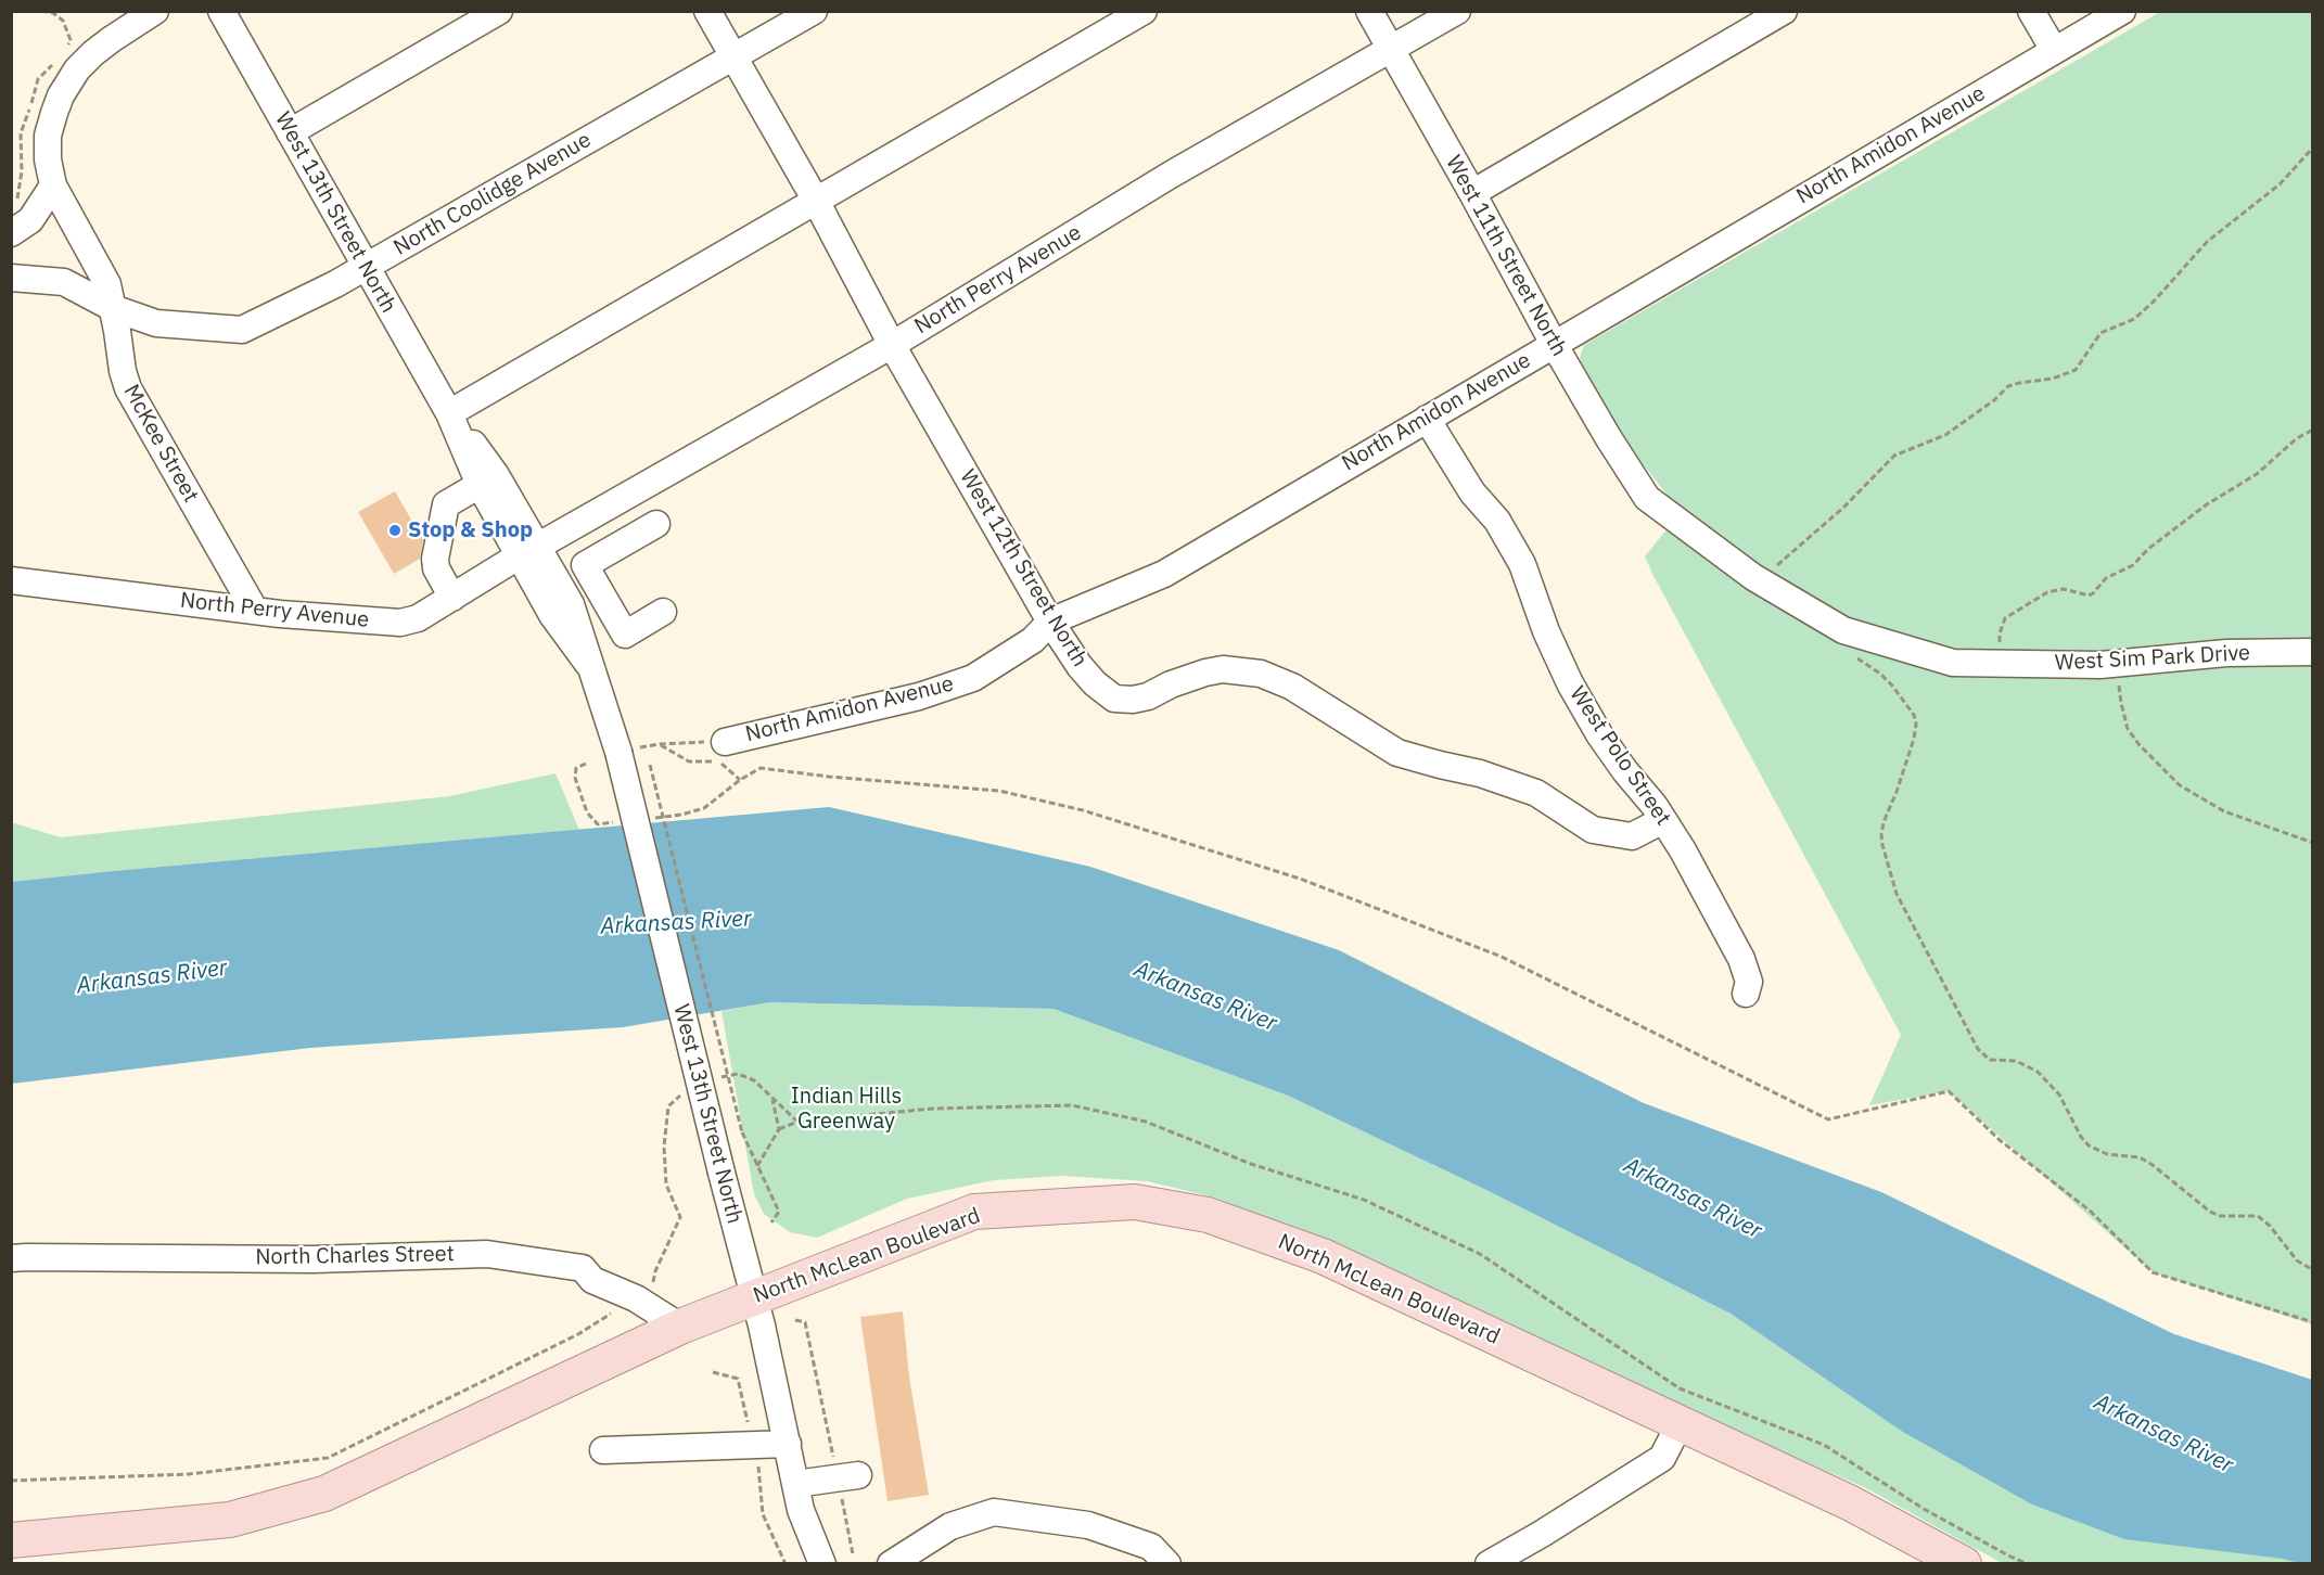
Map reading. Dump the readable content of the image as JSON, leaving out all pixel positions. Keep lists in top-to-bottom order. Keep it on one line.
{"streets":{"main road":["North McLean Boulevard"],"street":["North Amidon Avenue","North Coolidge Avenue","West 13th Street North","West 11th Street North","North Perry Avenue","McKee Street","West 12th Street North","West Sim Park Drive","West Polo Street","North Charles Street"]},"crossings":[["North Amidon Avenue","West 11th Street North"],["North Amidon Avenue","West 12th Street North"],["North Amidon Avenue","West Polo Street"],["North Coolidge Avenue","West 13th Street North"],["North Coolidge Avenue","McKee Street"],["North Coolidge Avenue","West 12th Street North"],["West 13th Street North","North Perry Avenue"],["West 13th Street North","North McLean Boulevard"],["West 11th Street North","North Perry Avenue"],["West 11th Street North","West Sim Park Drive"],["North Perry Avenue","McKee Street"],["North Perry Avenue","West 12th Street North"],["West 12th Street North","West Polo Street"],["North Charles Street","North McLean Boulevard"]],"water":["Arkansas River"],"parks":["Indian Hills Greenway"],"places":["Stop & Shop"]}
